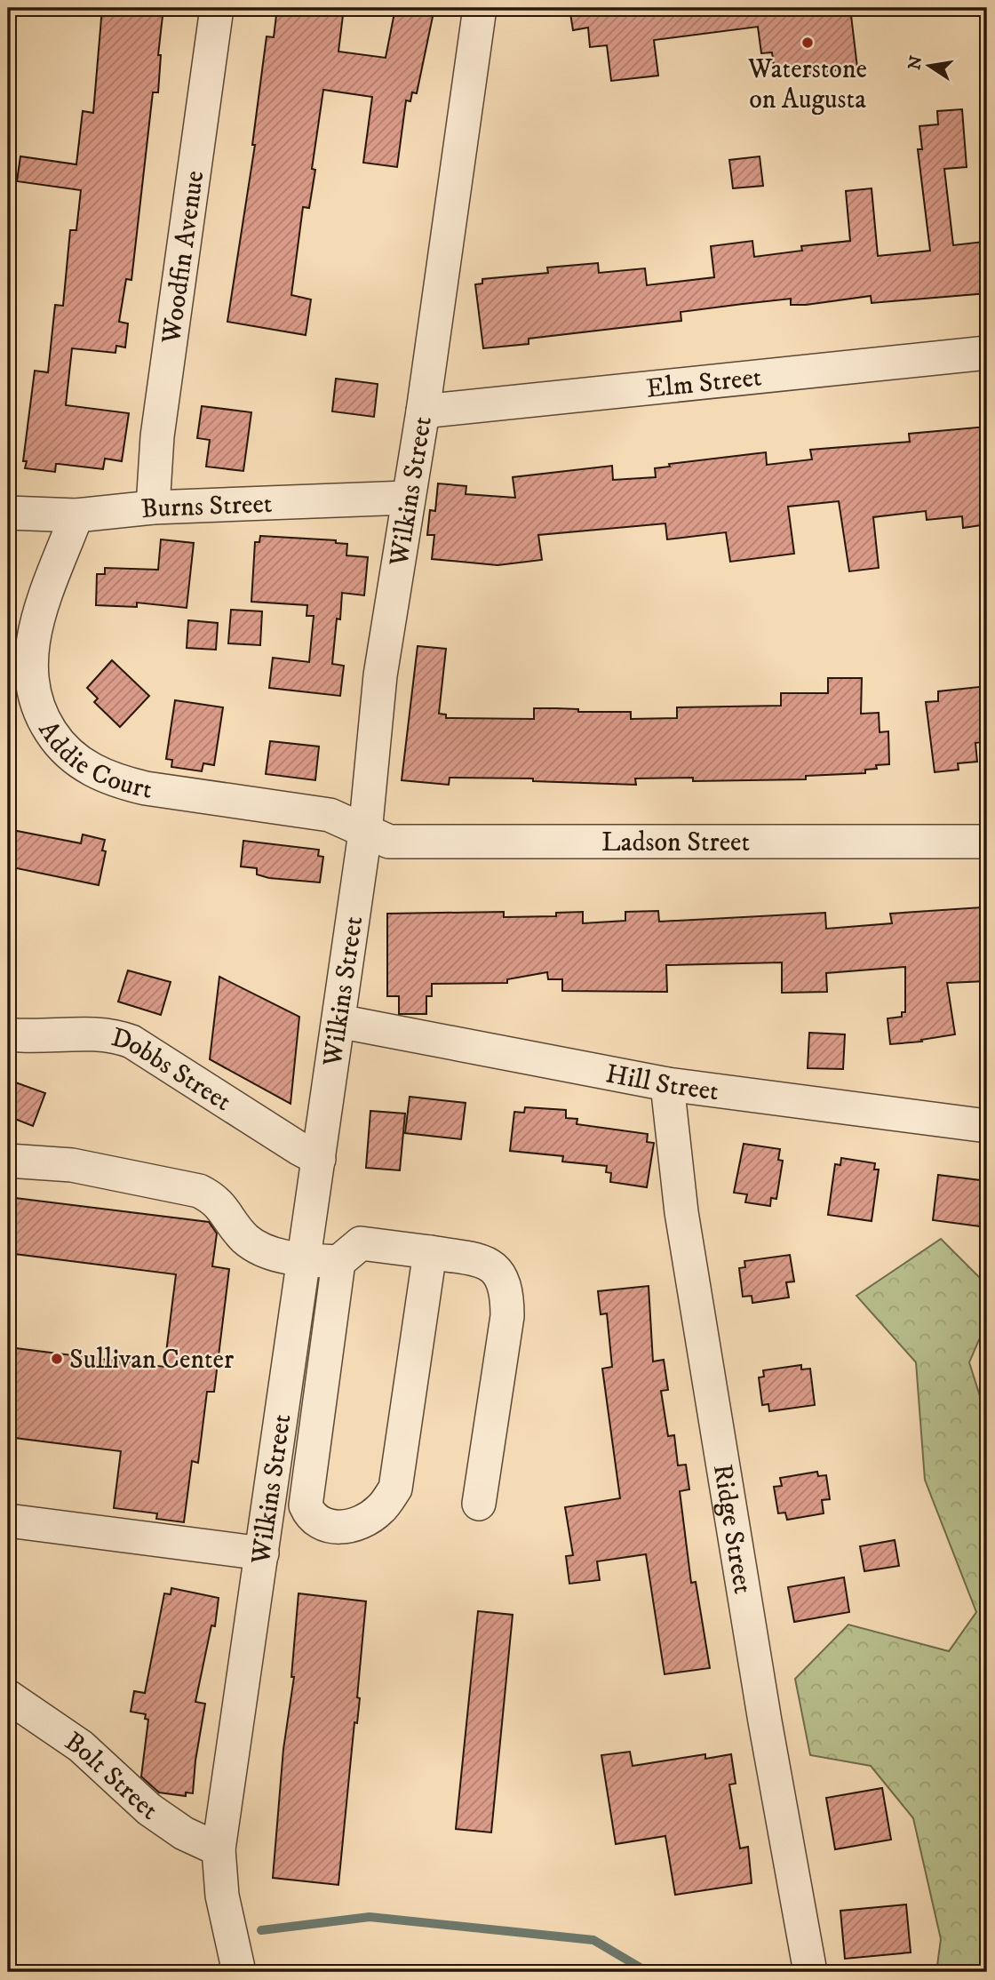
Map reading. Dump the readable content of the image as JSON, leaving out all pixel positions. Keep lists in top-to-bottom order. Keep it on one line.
{"streets":{"street":["Woodfin Avenue","Elm Street","Wilkins Street","Burns Street","Addie Court","Ladson Street","Dobbs Street","Hill Street","Ridge Street","Bolt Street"]},"crossings":[["Woodfin Avenue","Burns Street"],["Elm Street","Wilkins Street"],["Wilkins Street","Burns Street"],["Wilkins Street","Addie Court"],["Wilkins Street","Ladson Street"],["Wilkins Street","Dobbs Street"],["Wilkins Street","Hill Street"],["Wilkins Street","Bolt Street"],["Burns Street","Addie Court"],["Addie Court","Ladson Street"],["Hill Street","Ridge Street"]],"places":["Waterstone on Augusta","Sullivan Center"],"north":"left"}
